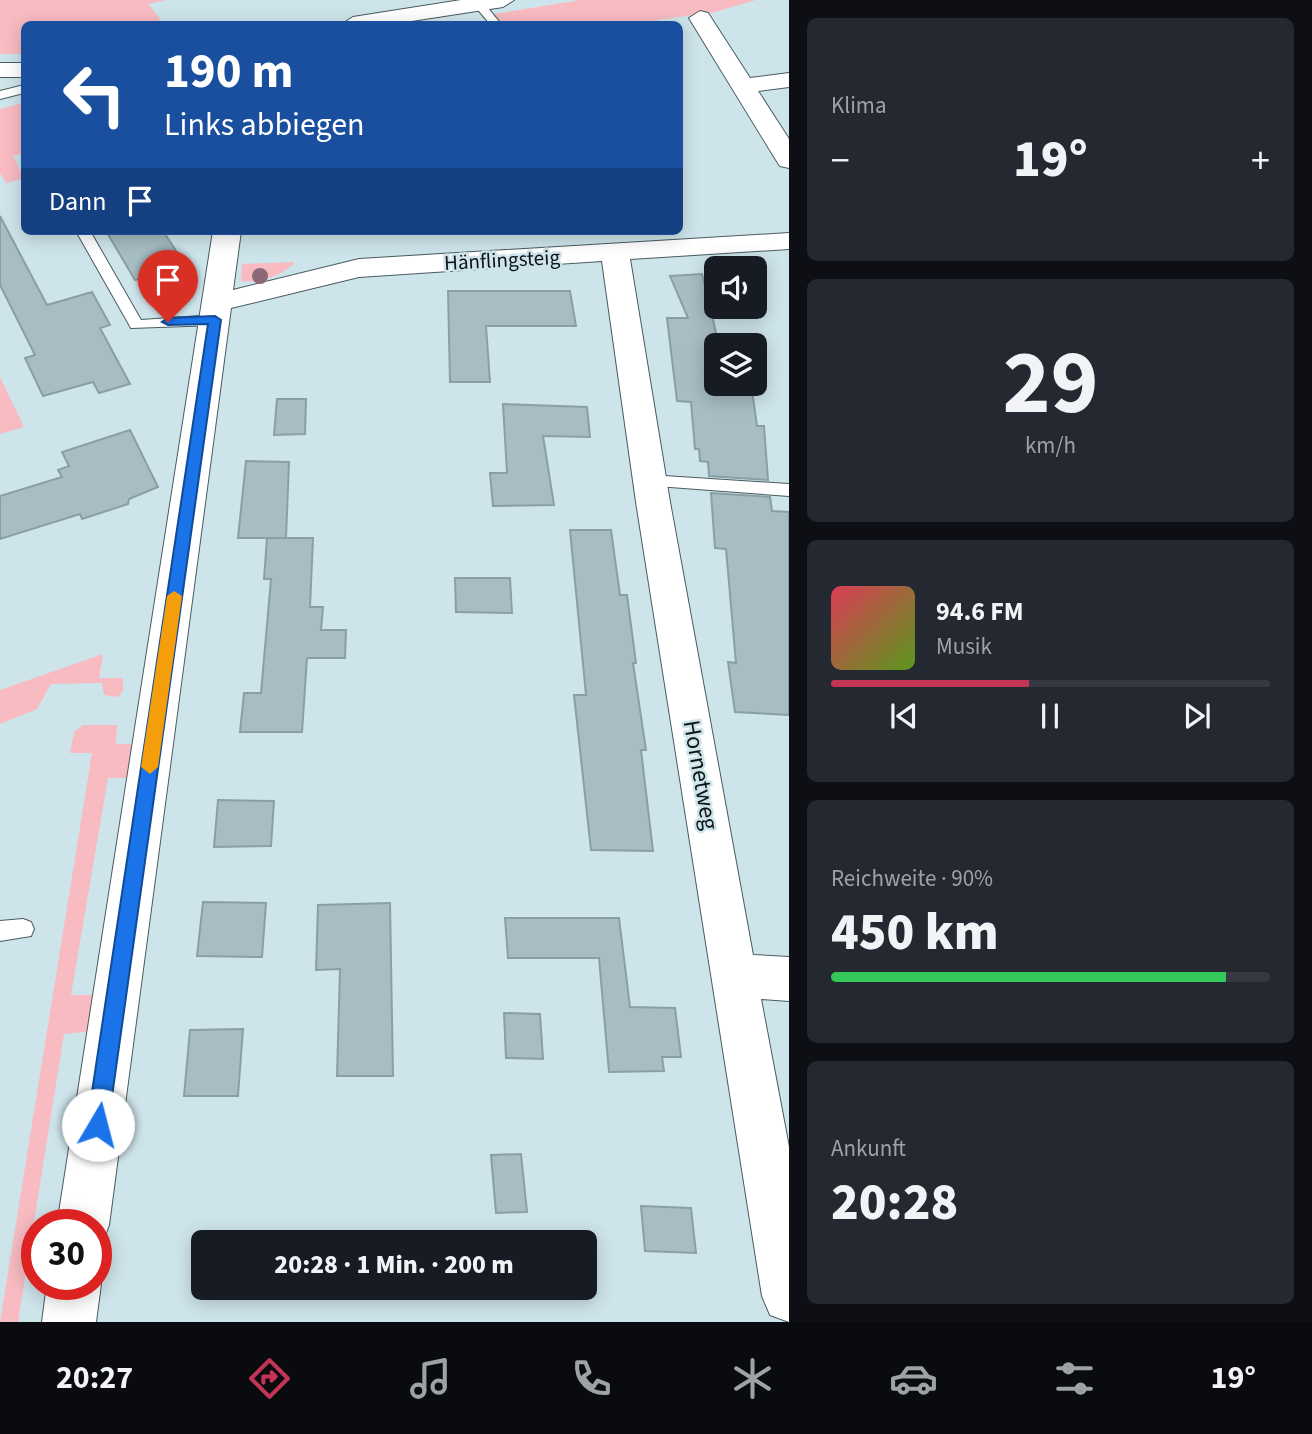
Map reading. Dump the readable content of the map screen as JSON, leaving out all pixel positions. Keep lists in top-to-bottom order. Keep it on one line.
{"streets":{"street":["Hänflingsteig","Hornetweg"]},"crossings":[["Hänflingsteig","Hornetweg"]],"page":{"tile":["Klima",["29","km/h"],["Reichweite · 90%","450 km"],["Ankunft","20:28"]],"turn":["190 m","Links abbiegen"],"heat":["−","19°","+"],"then":"Dann","song":["94.6 FM","Musik"],"limit":"30","trip":"20:28 · 1 Min. · 200 m","tabs":["20:27","19°"]}}
